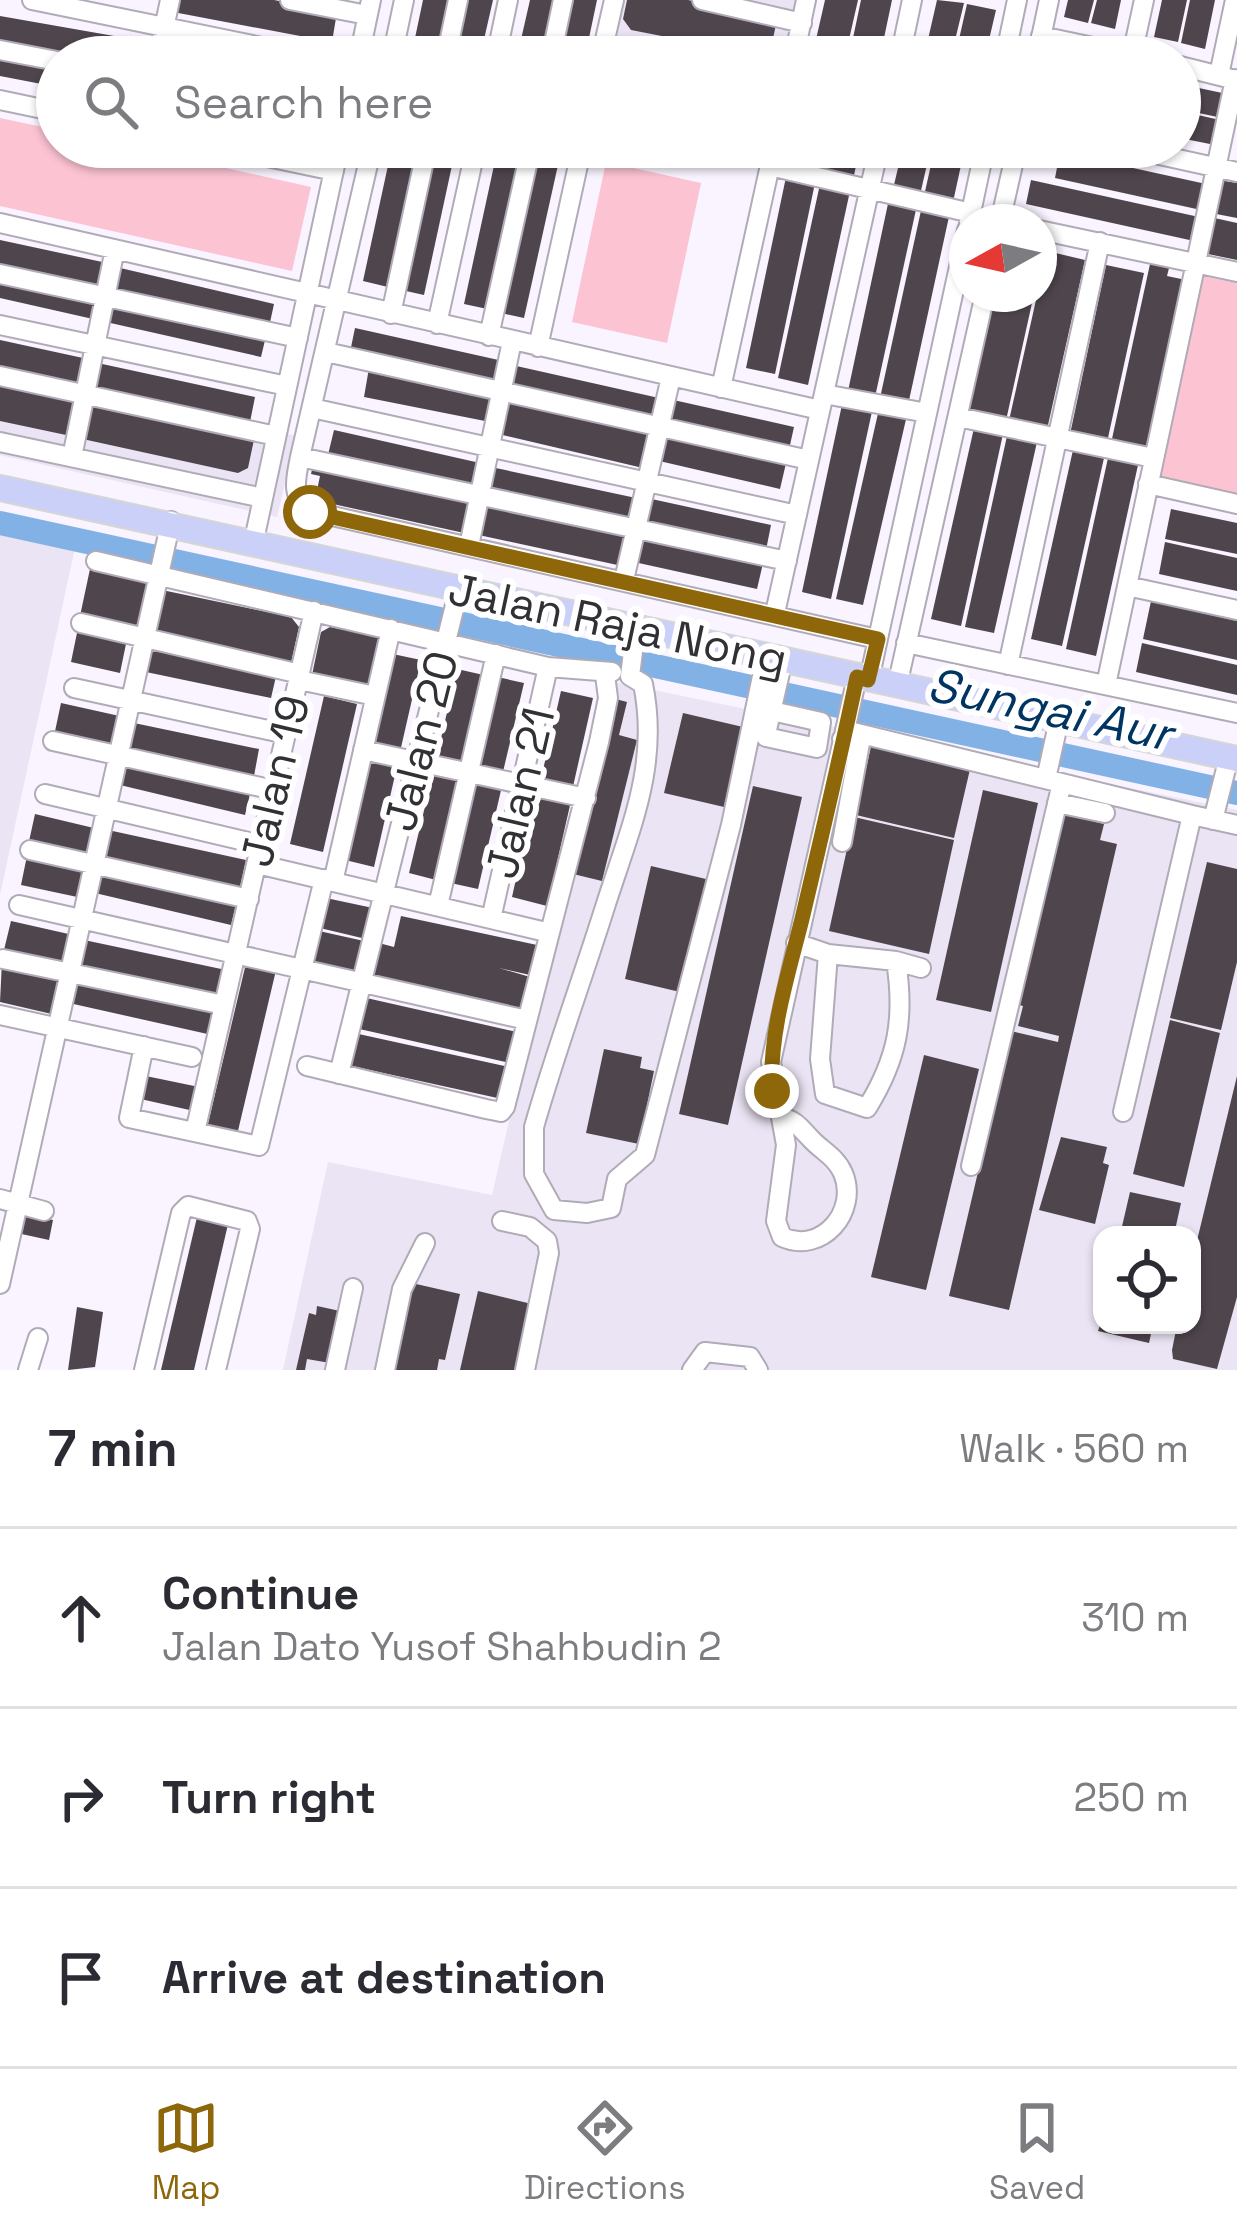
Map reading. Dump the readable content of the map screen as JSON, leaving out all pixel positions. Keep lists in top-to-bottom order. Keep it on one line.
{"streets":{"main road":["Jalan Raja Nong"],"street":["Jalan 20","Jalan 19","Jalan 21"]},"crossings":[["Jalan Raja Nong","Jalan 20"]],"water":["Sungai Aur"],"north":"left","page":{"search":"Search here","heading":["7 min","Walk · 560 m"],"list":[["Continue","Jalan Dato Yusof Shahbudin 2","310 m"],["Turn right","250 m"],"Arrive at destination"],"nav":["Map","Directions","Saved"]}}
